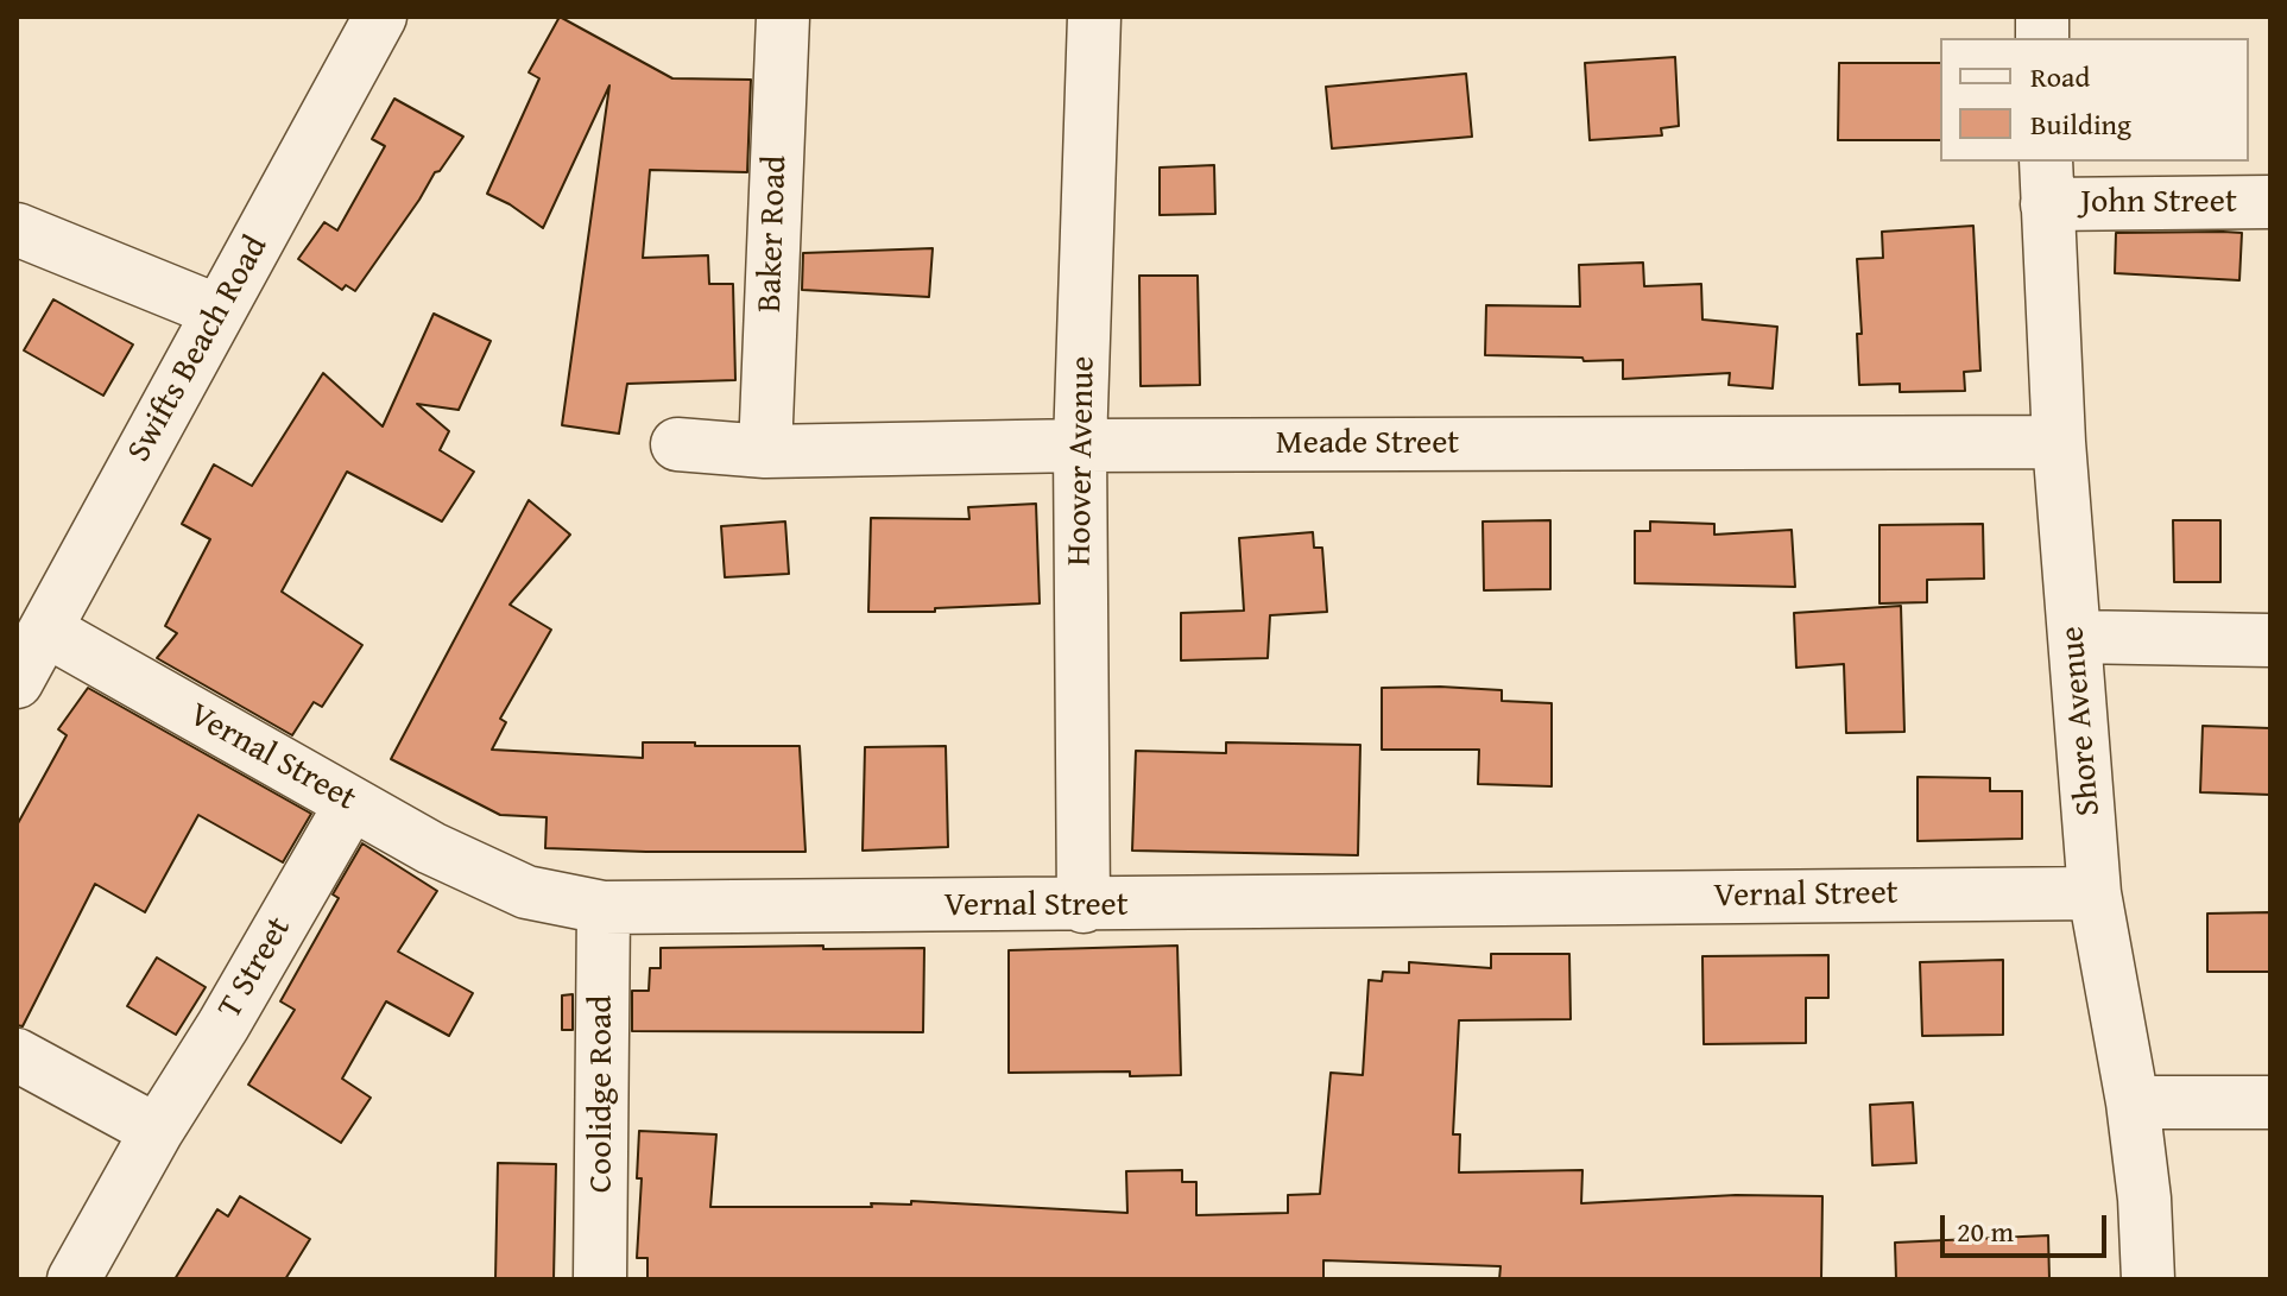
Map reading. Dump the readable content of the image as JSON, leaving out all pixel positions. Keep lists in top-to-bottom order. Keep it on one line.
{"streets":{"street":["John Street","Baker Road","Swifts Beach Road","Meade Street","Hoover Avenue","Shore Avenue","Vernal Street","T Street","Coolidge Road"]},"crossings":[["John Street","Shore Avenue"],["Baker Road","Meade Street"],["Swifts Beach Road","Vernal Street"],["Meade Street","Hoover Avenue"],["Meade Street","Shore Avenue"],["Hoover Avenue","Vernal Street"],["Shore Avenue","Vernal Street"],["Vernal Street","T Street"],["Vernal Street","Coolidge Road"]],"legend":["Road","Building"],"scale_bar":"20 m"}
